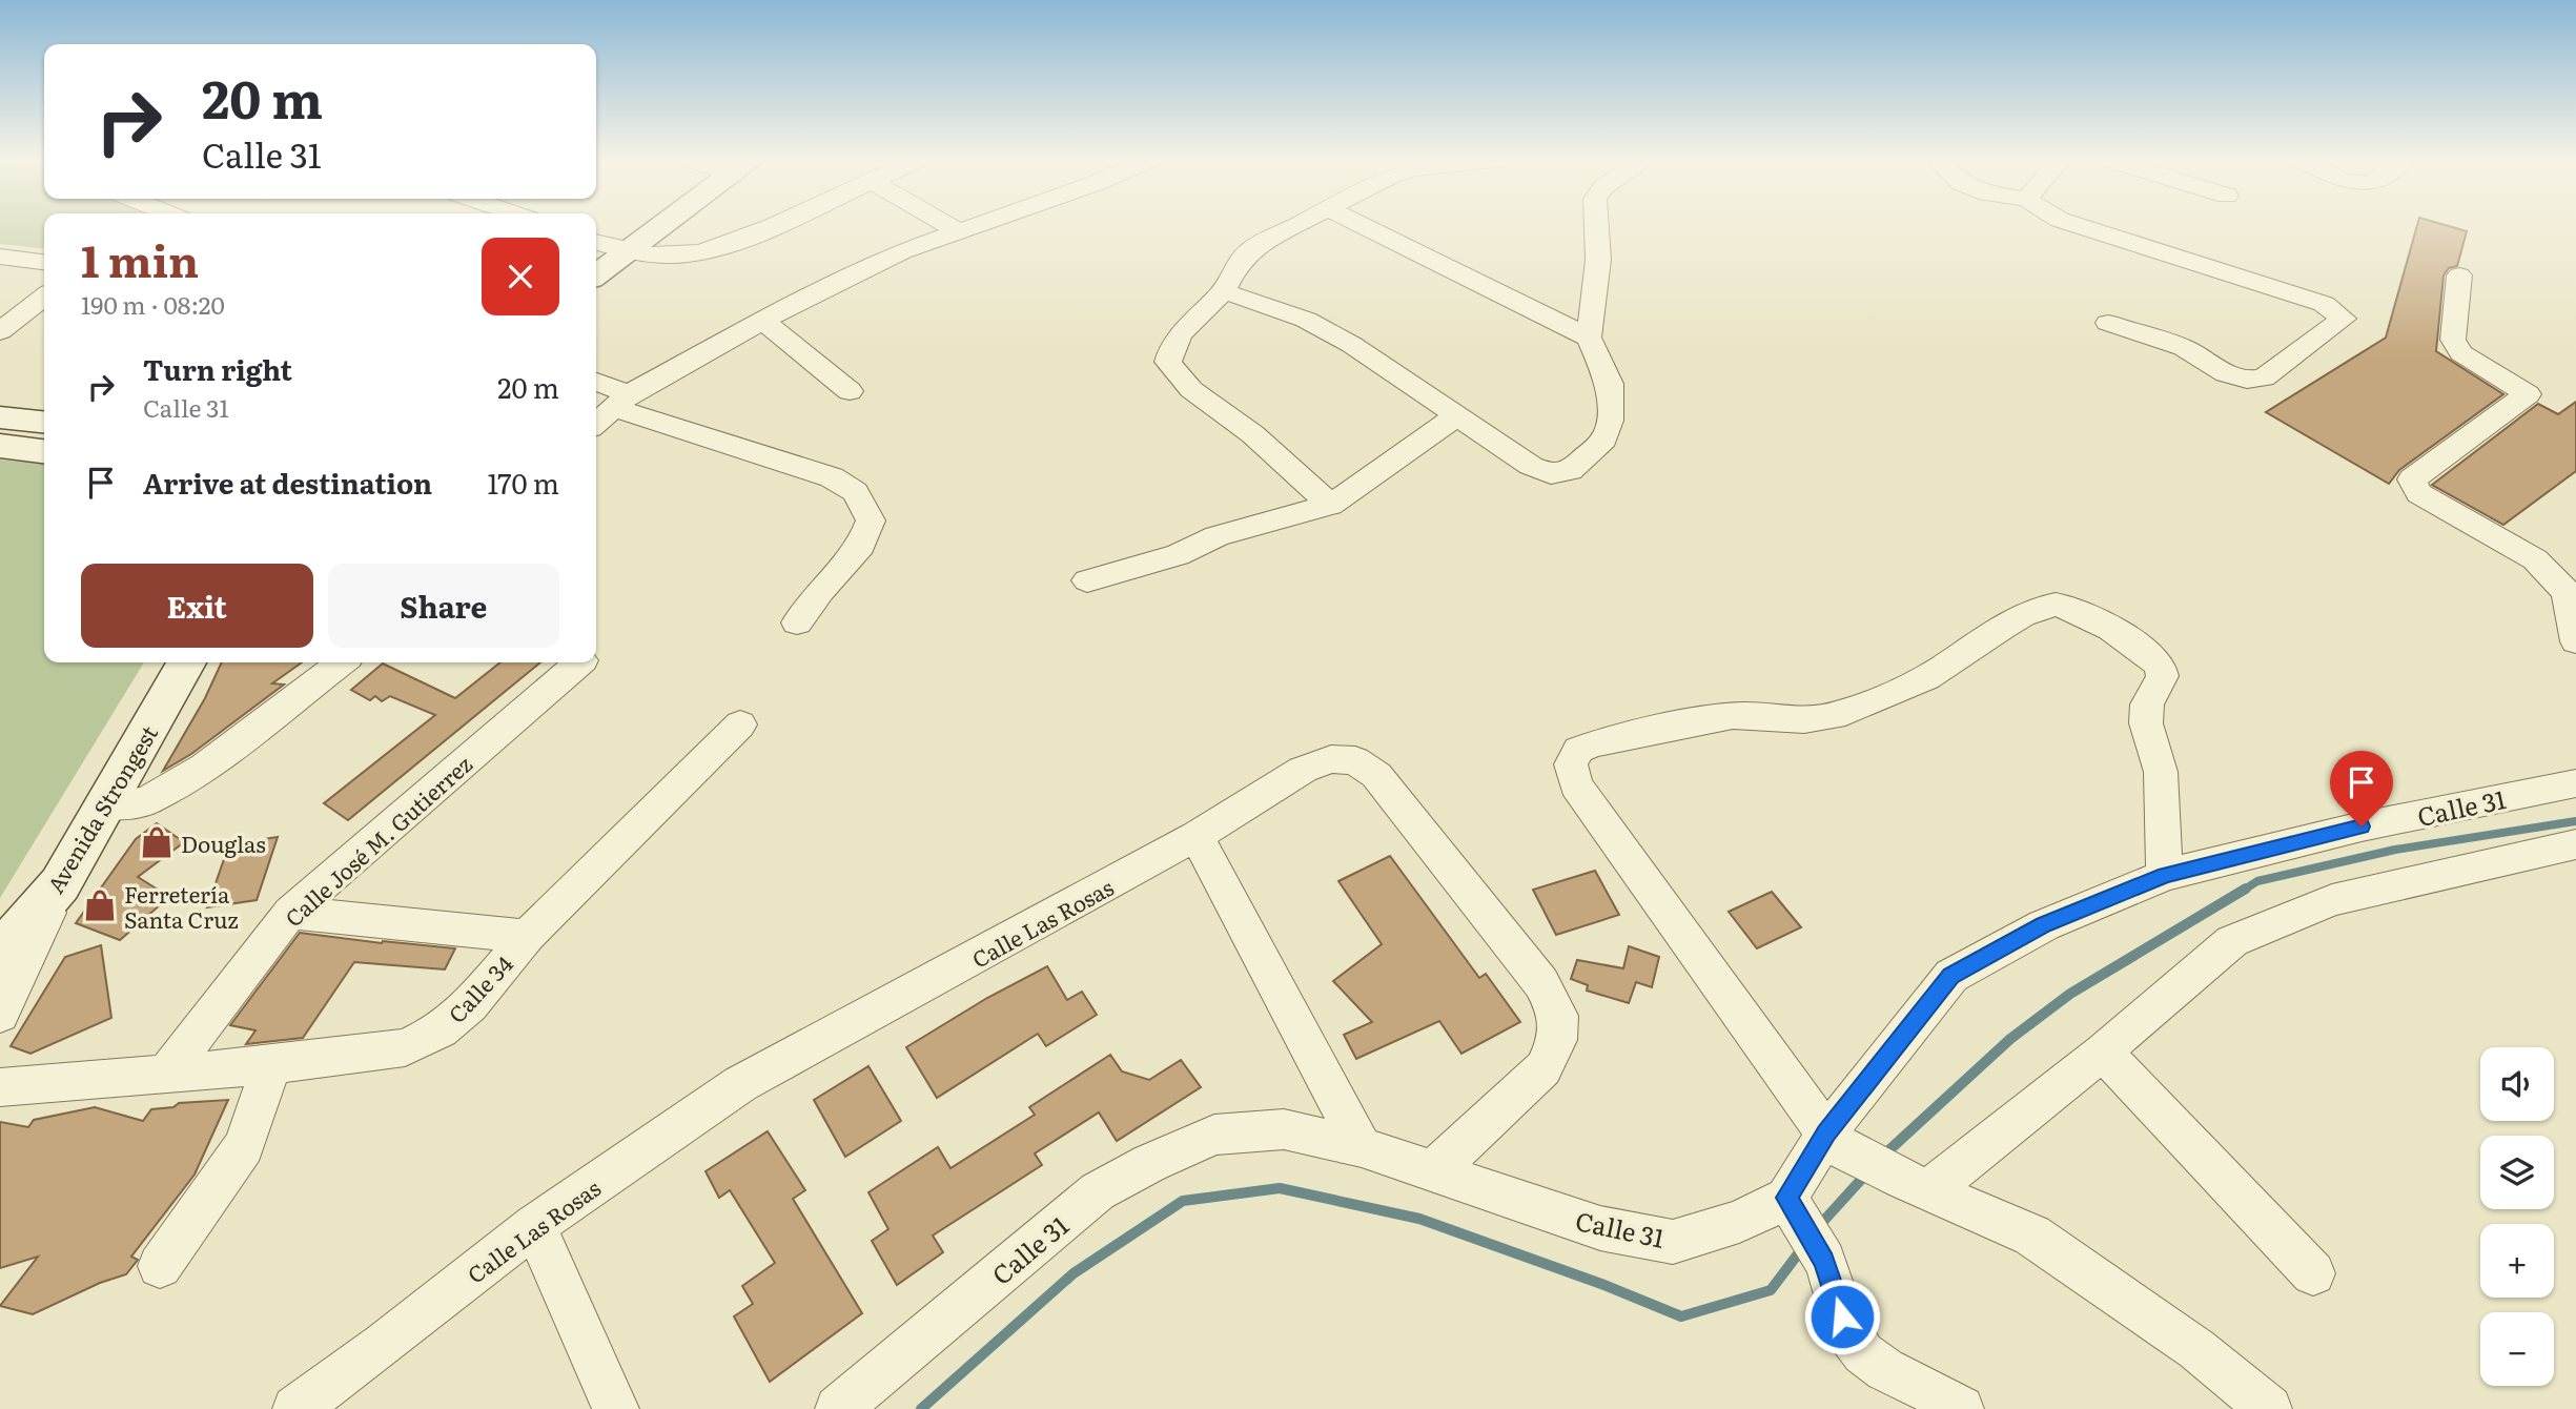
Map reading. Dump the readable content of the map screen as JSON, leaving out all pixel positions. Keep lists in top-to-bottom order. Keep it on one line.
{"streets":{"main road":["Avenida Strongest"],"street":["Calle 31","Calle José M. Gutierrez","Calle Las Rosas","Calle 34"]},"crossings":[["Calle 31","Calle Las Rosas"],["Calle José M. Gutierrez","Calle 34"]],"places":{"shop":["Douglas","Ferretería Santa Cruz"]},"page":{"turn":["20 m","Calle 31"],"heading":["1 min","190 m · 08:20"],"list":[{"name":"Turn right","note":"Calle 31","value":"20 m"},{"name":"Arrive at destination","value":"170 m"}],"buttons":["Exit","Share"],"map_buttons":["+","−"]}}
